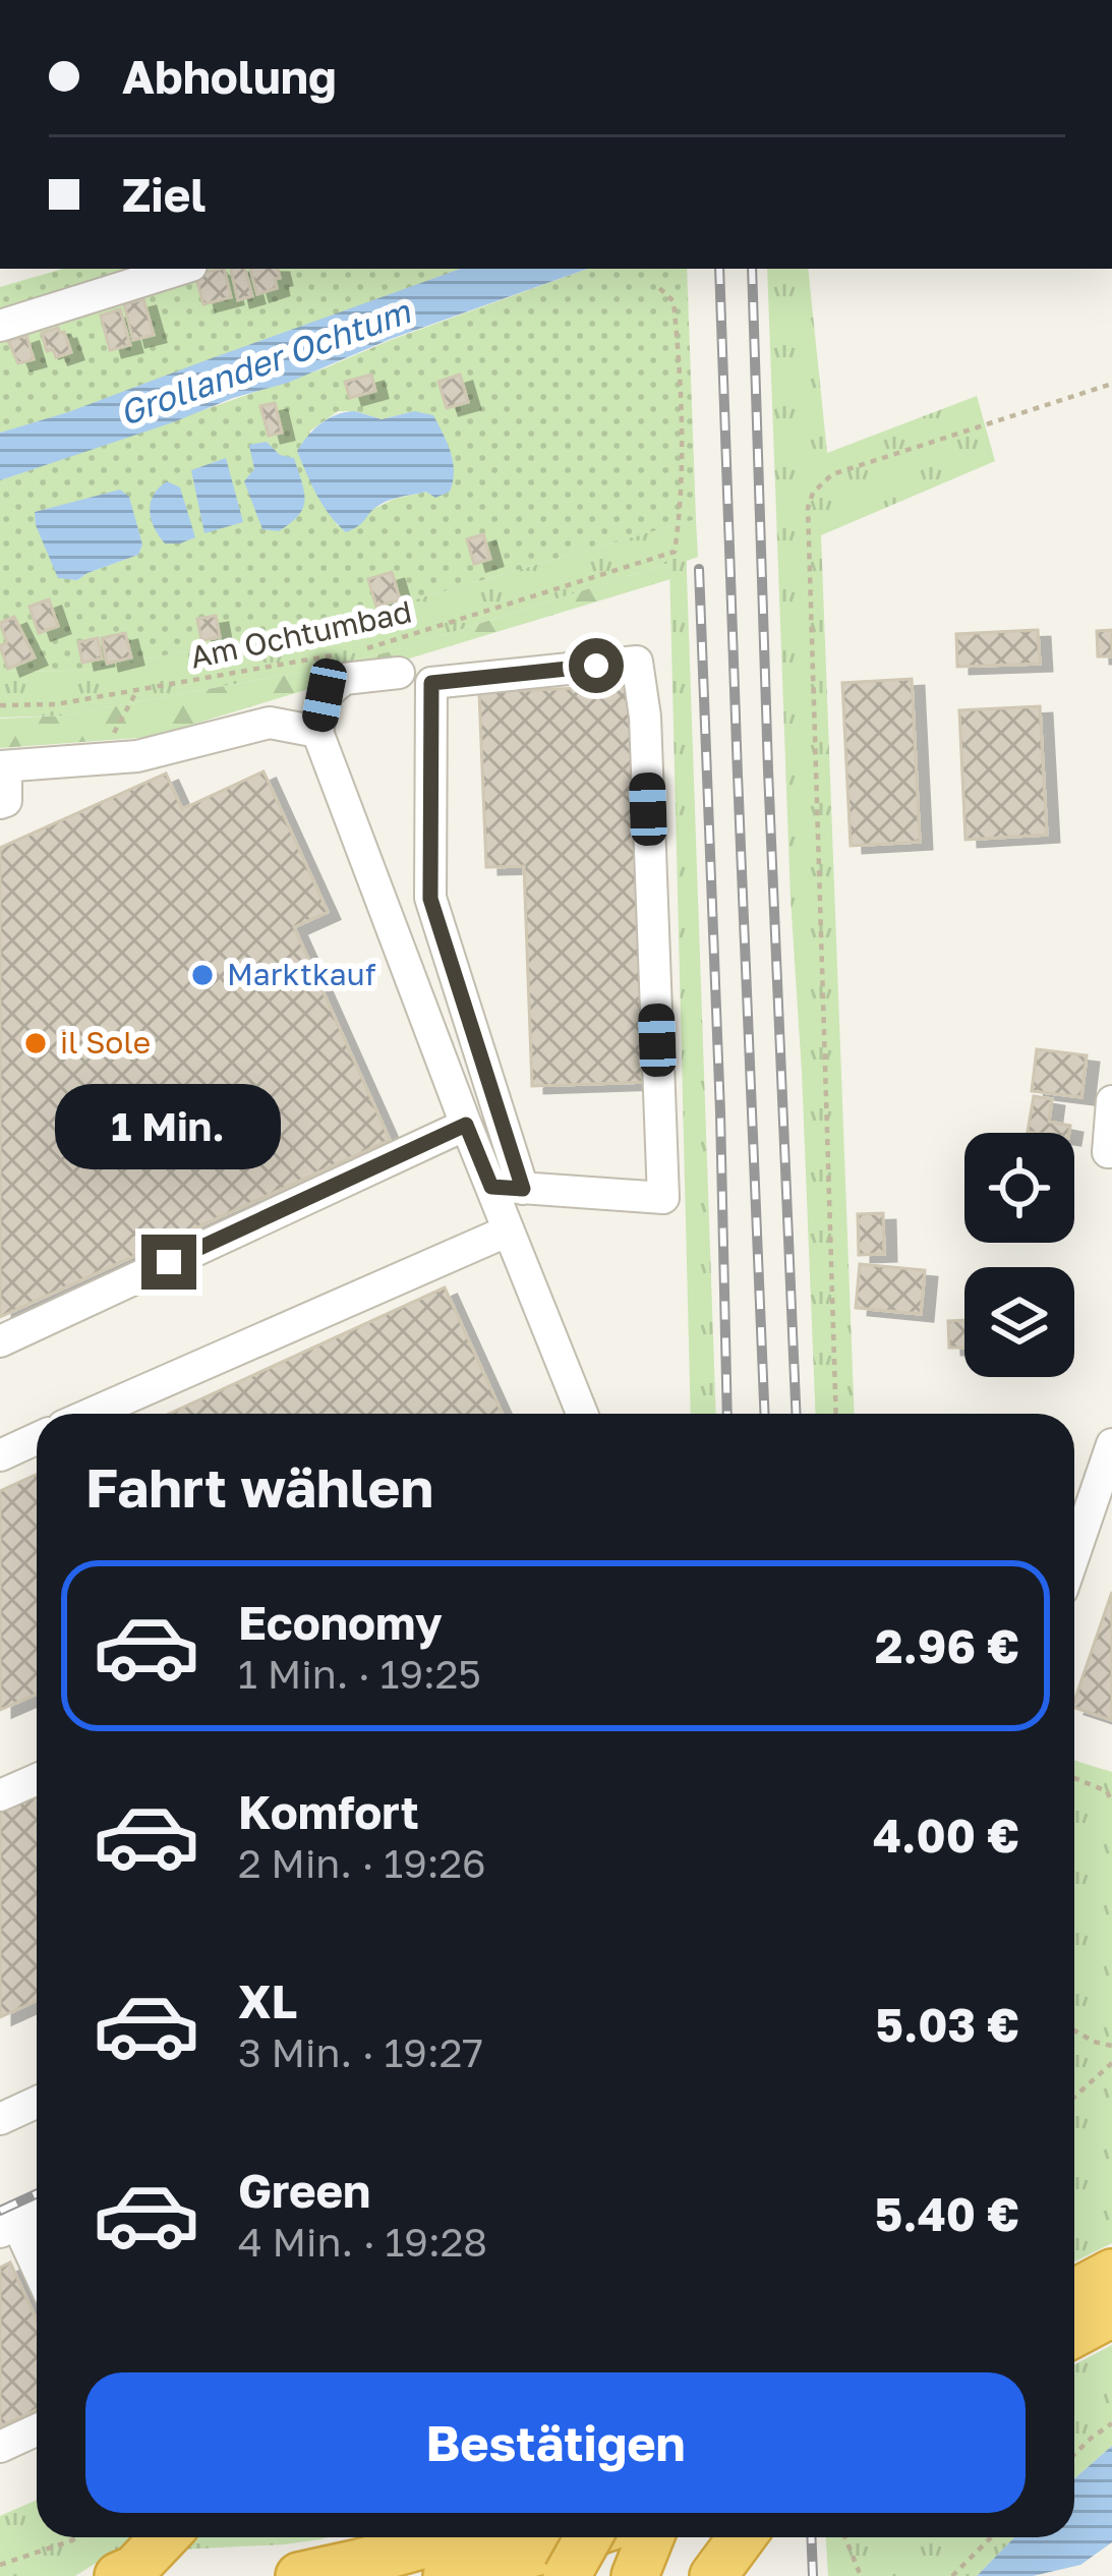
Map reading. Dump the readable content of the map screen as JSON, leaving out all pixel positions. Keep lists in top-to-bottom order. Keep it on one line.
{"streets":{"path":["Am Ochtumbad"]},"water":["Grollander Ochtum"],"places":["Marktkauf","il Sole"],"page":{"banner":["Abholung","Ziel"],"bubble":"1 Min.","heading":"Fahrt wählen","list":[{"name":"Economy","note":"1 Min. · 19:25","value":"2.96 €"},{"name":"Komfort","note":"2 Min. · 19:26","value":"4.00 €"},{"name":"XL","note":"3 Min. · 19:27","value":"5.03 €"},{"name":"Green","note":"4 Min. · 19:28","value":"5.40 €"}],"buttons":"Bestätigen"}}
